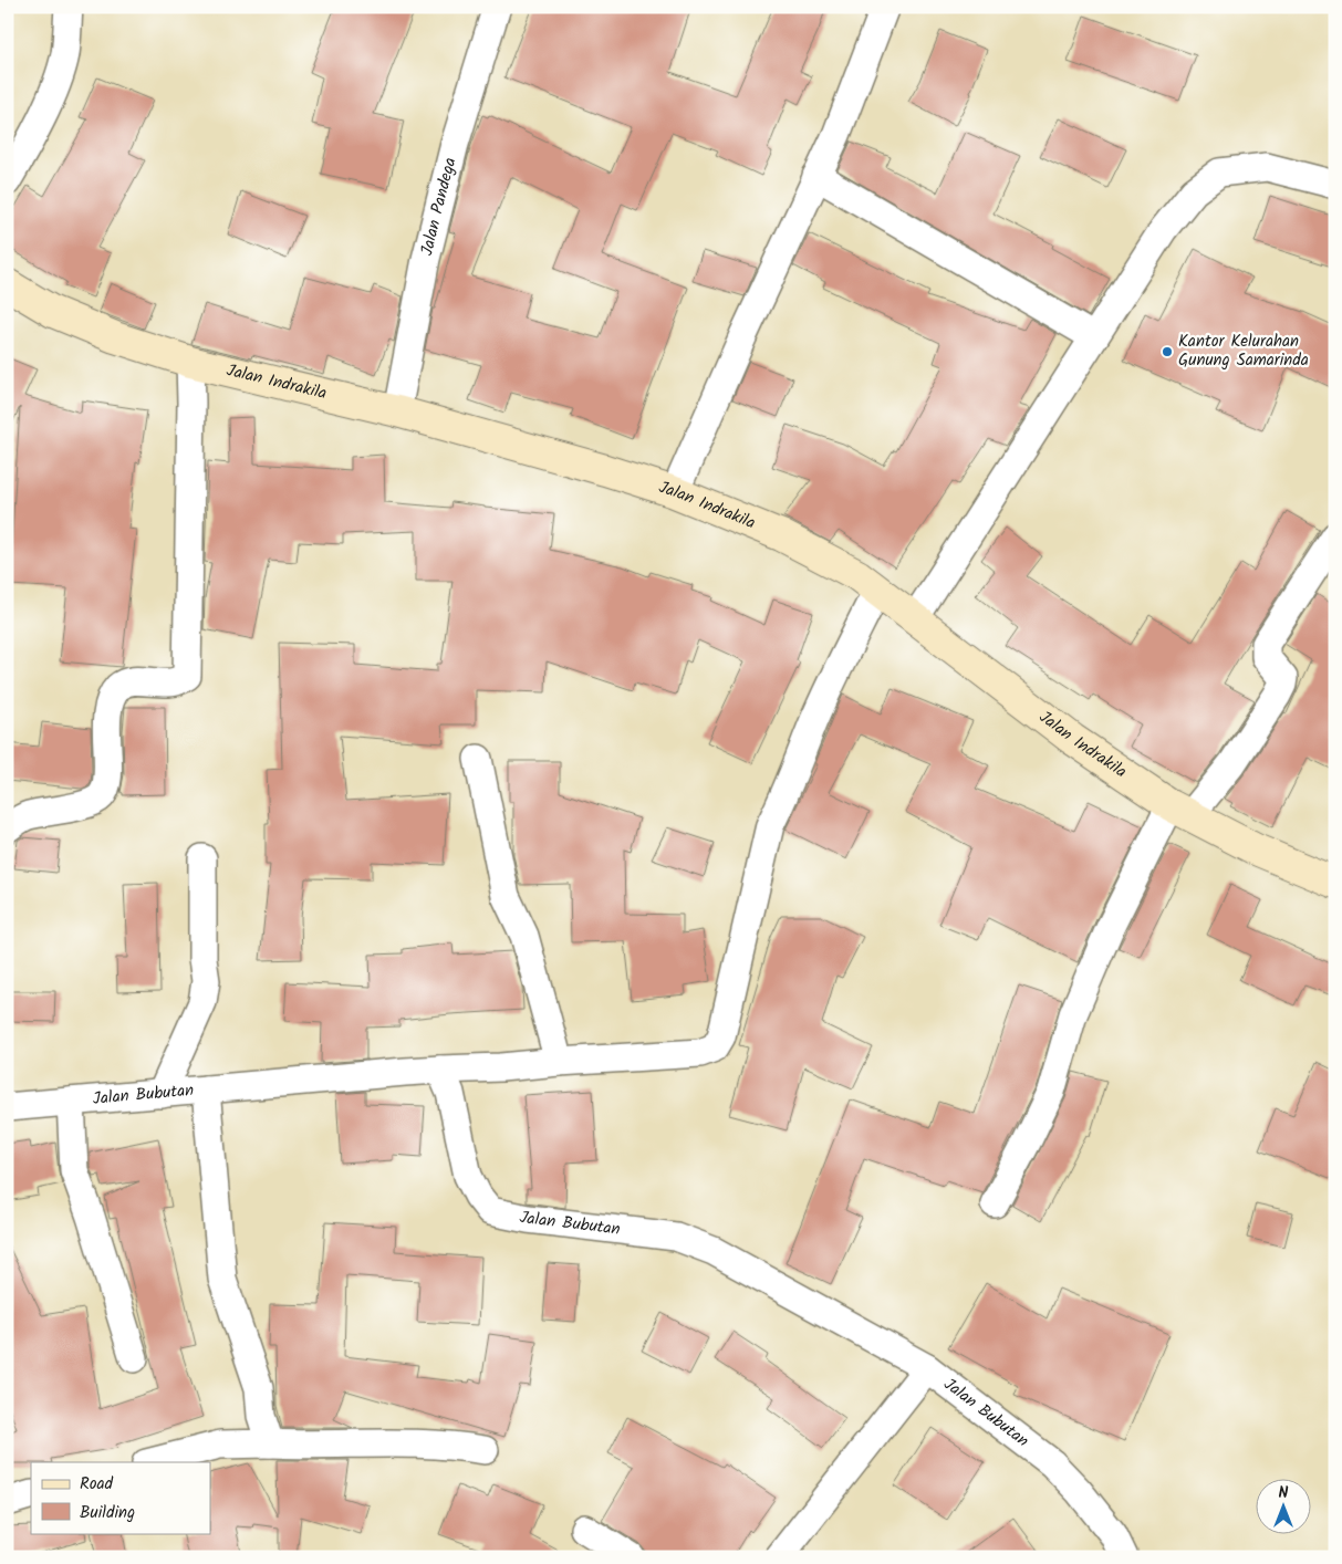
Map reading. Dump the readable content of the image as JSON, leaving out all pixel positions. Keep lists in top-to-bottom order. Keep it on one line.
{"streets":{"street":["Jalan Pandega","Jalan Indrakila","Jalan Bubutan"]},"crossings":[["Jalan Pandega","Jalan Indrakila"]],"places":["Kantor Kelurahan Gunung Samarinda"],"legend":["Road","Building"],"north":"top"}
